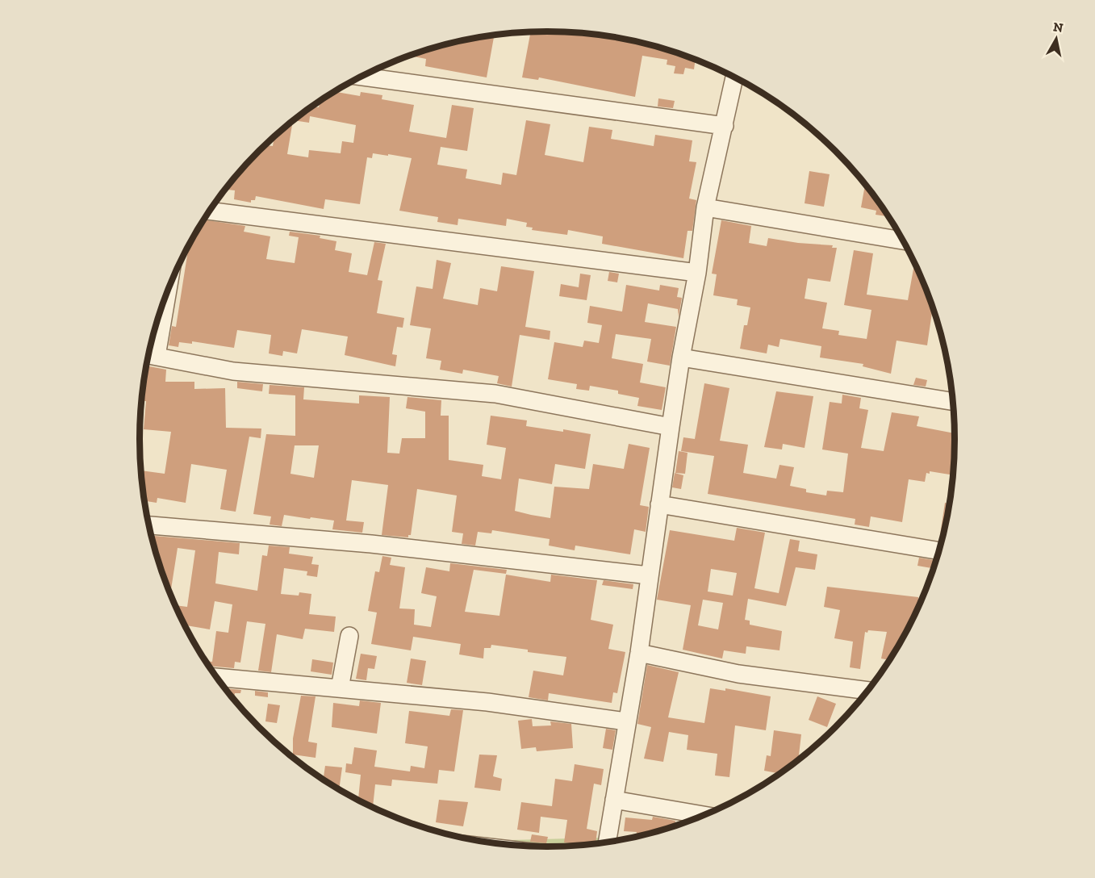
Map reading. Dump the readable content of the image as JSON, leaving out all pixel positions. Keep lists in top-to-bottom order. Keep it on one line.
{"north":"top"}
